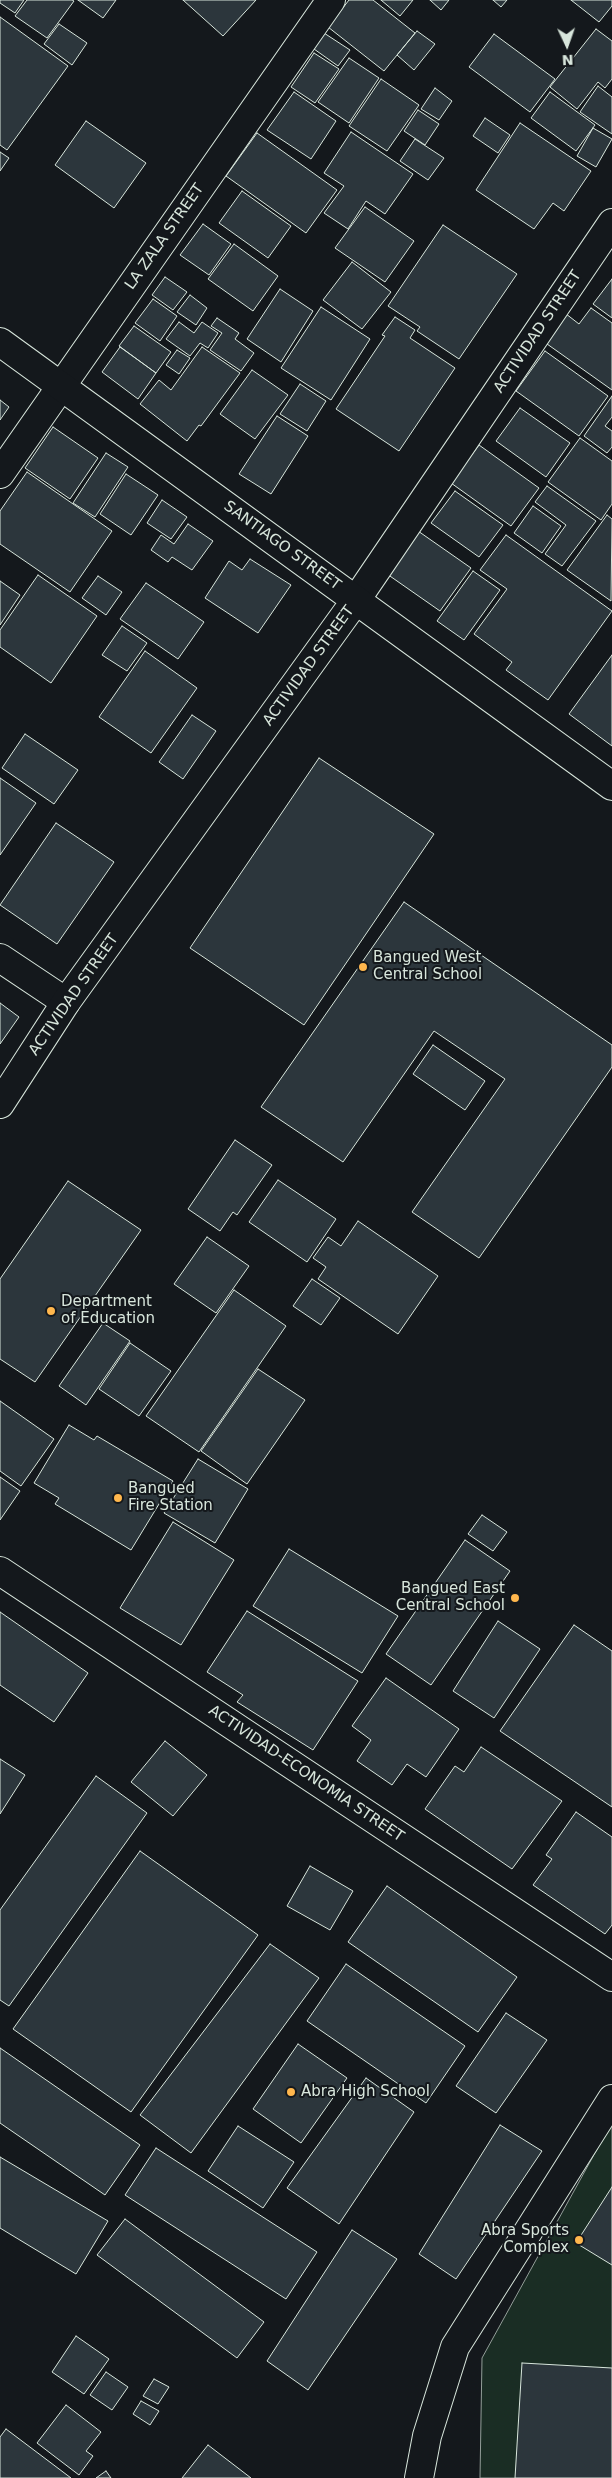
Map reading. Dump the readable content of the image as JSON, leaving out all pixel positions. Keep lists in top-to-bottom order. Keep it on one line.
{"streets":{"street":["LA ZALA STREET","ACTIVIDAD STREET","SANTIAGO STREET","ACTIVIDAD-ECONOMIA STREET"]},"crossings":[["LA ZALA STREET","SANTIAGO STREET"],["ACTIVIDAD STREET","SANTIAGO STREET"]],"places":["Bangued West Central School","Department of Education","Bangued Fire Station","Bangued East Central School","Abra High School","Abra Sports Complex"],"north":"bottom"}
